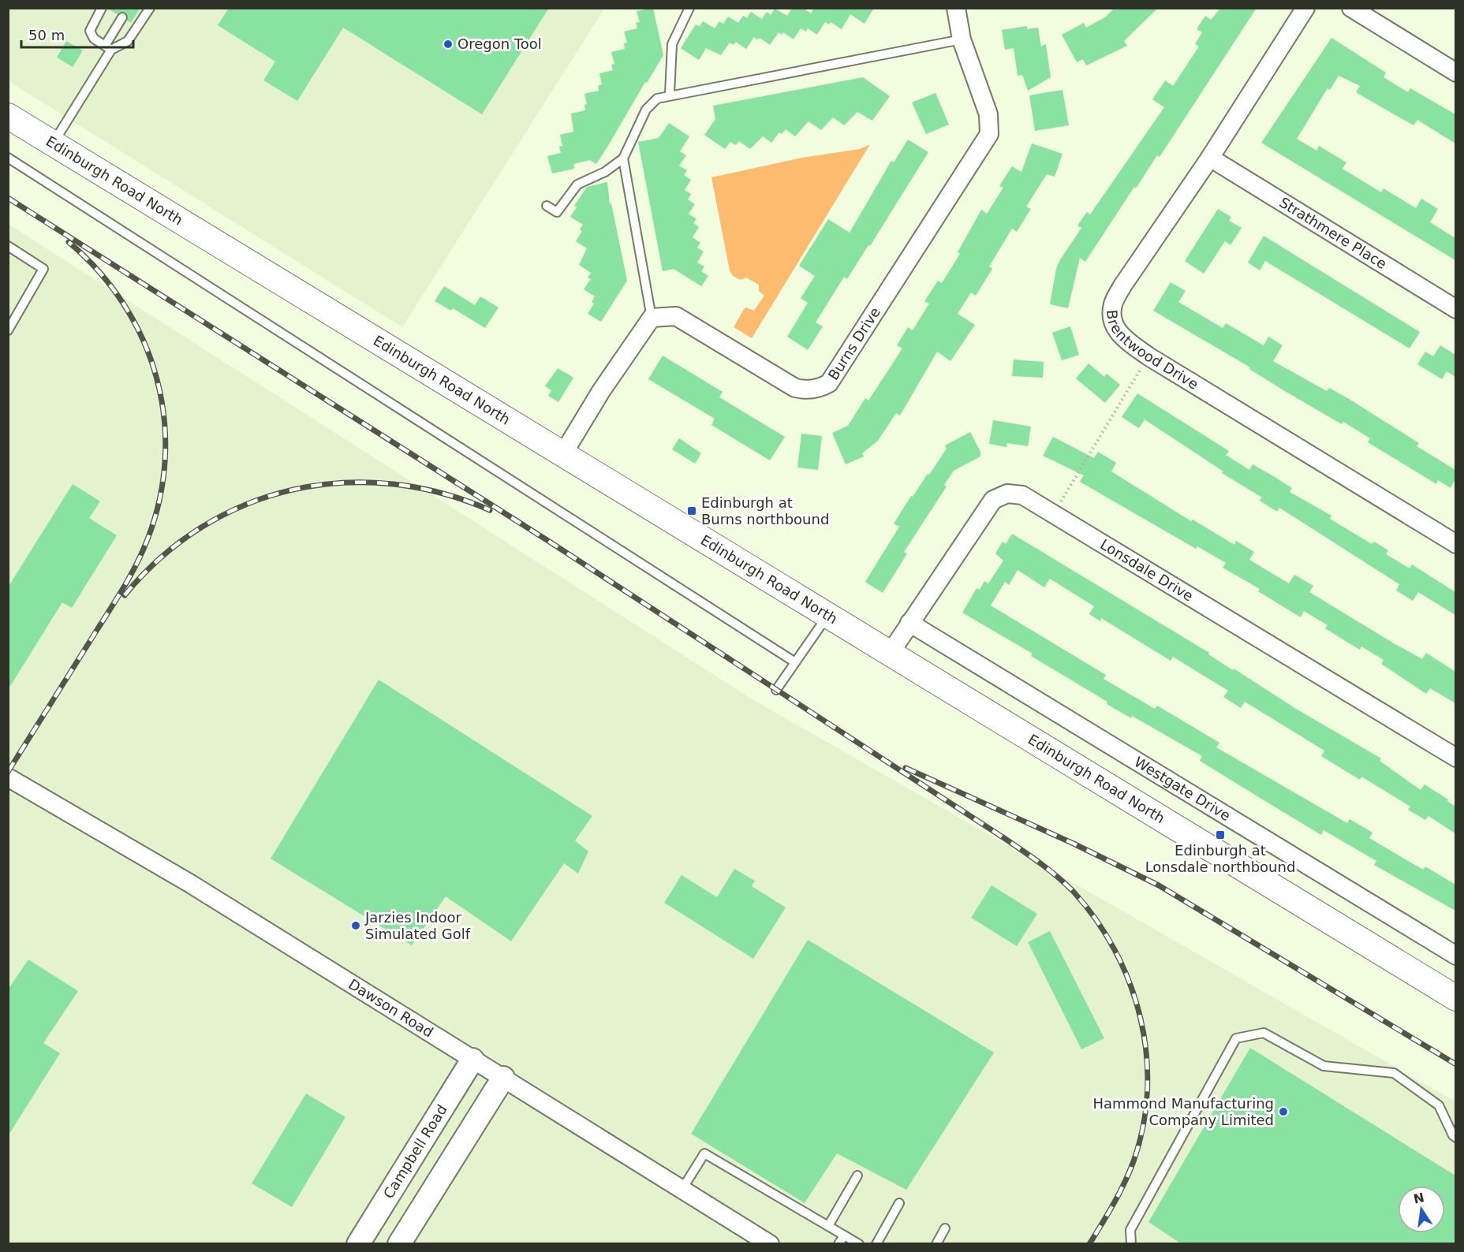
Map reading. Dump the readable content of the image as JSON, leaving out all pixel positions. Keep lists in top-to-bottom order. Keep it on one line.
{"streets":{"main road":["Edinburgh Road North"],"street":["Strathmere Place","Burns Drive","Brentwood Drive","Lonsdale Drive","Westgate Drive","Dawson Road","Campbell Road"]},"crossings":[["Edinburgh Road North","Lonsdale Drive"],["Strathmere Place","Brentwood Drive"],["Lonsdale Drive","Westgate Drive"],["Dawson Road","Campbell Road"]],"places":{"other":["Oregon Tool","Jarzies Indoor Simulated Golf","Hammond Manufacturing Company Limited"],"transit":["Edinburgh at Burns northbound","Edinburgh at Lonsdale northbound"]},"scale_bar":"50 m","north":"top"}
